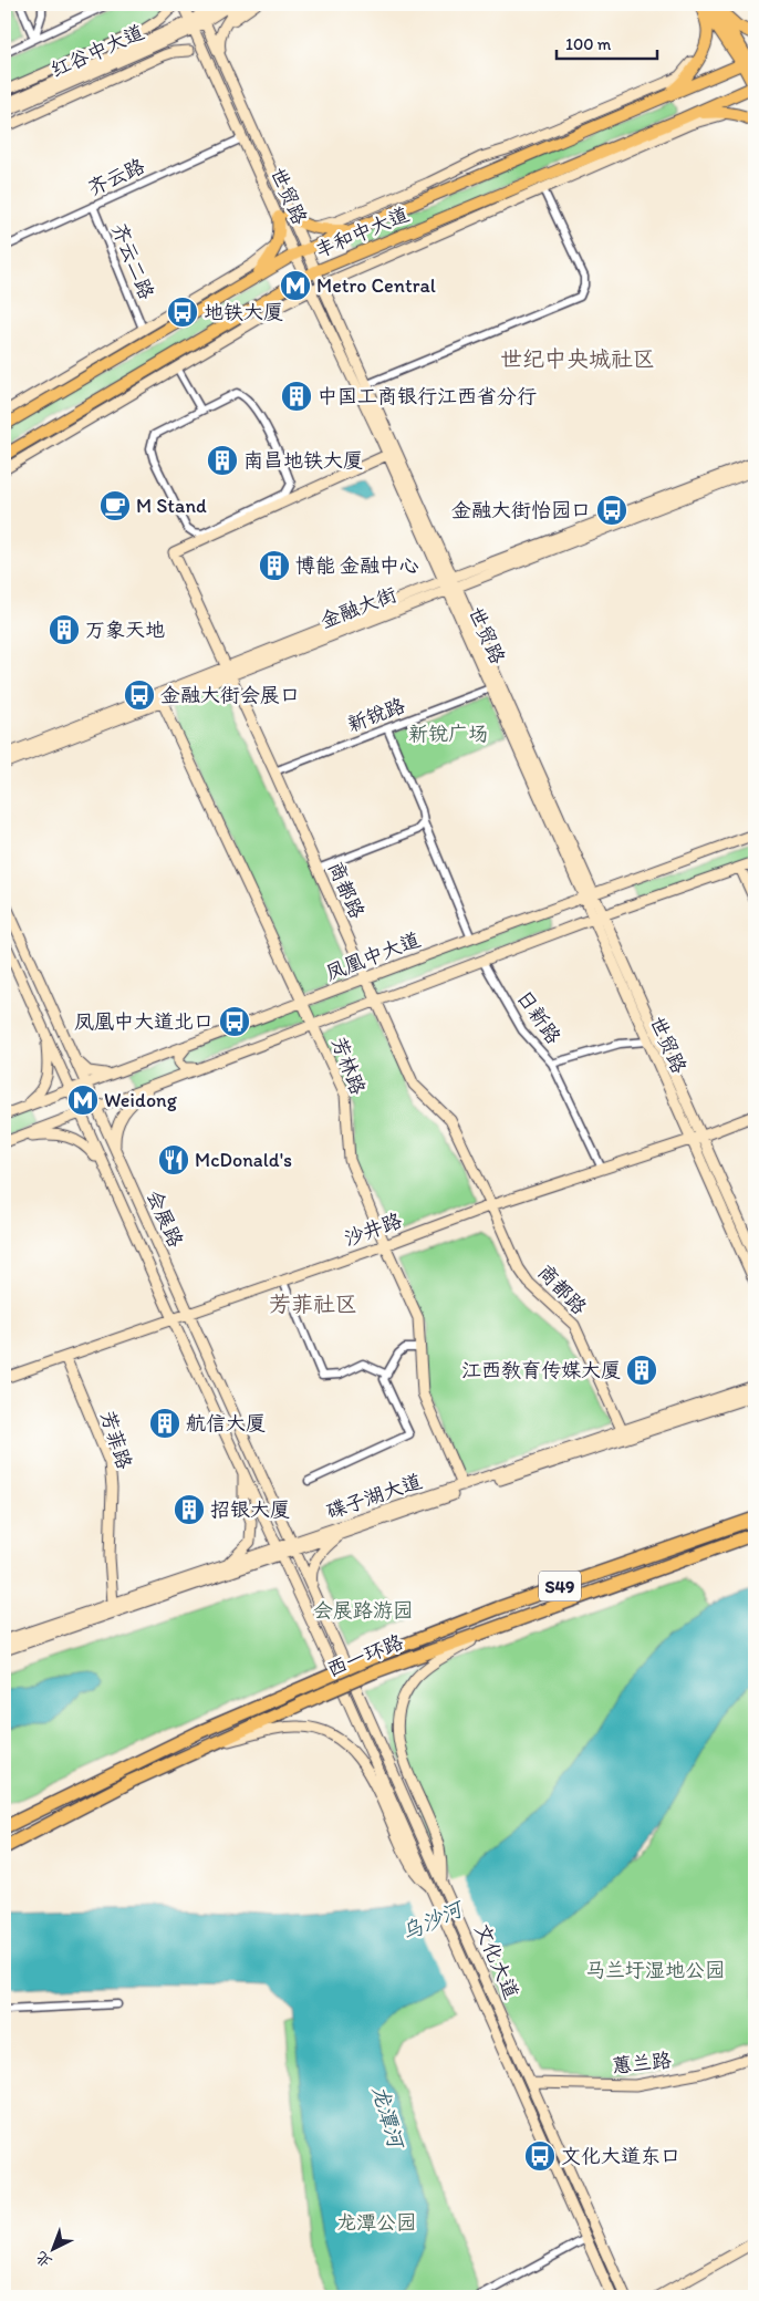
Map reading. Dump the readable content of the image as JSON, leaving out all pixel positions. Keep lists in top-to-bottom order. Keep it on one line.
{"streets":{"highway":["S49","西一环路"],"main road":["红谷中大道","世贸路","丰和中大道","金融大街","商都路","凤凰中大道","芳林路","会展路","沙井路","芳菲路","碟子湖大道","文化大道","蕙兰路"],"street":["齐云路","齐云二路","新锐路","日新路"]},"crossings":[["红谷中大道","世贸路"],["齐云路","世贸路"],["齐云路","齐云二路"],["世贸路","丰和中大道"],["世贸路","金融大街"],["世贸路","新锐路"],["世贸路","商都路"],["世贸路","凤凰中大道"],["世贸路","日新路"],["世贸路","沙井路"],["金融大街","商都路"],["金融大街","芳林路"],["新锐路","商都路"],["商都路","凤凰中大道"],["商都路","沙井路"],["商都路","碟子湖大道"],["凤凰中大道","芳林路"],["凤凰中大道","会展路"],["芳林路","沙井路"],["芳林路","碟子湖大道"],["会展路","沙井路"],["会展路","碟子湖大道"],["会展路","文化大道"],["沙井路","芳菲路"],["芳菲路","碟子湖大道"],["碟子湖大道","文化大道"],["文化大道","蕙兰路"]],"districts":["世纪中央城社区","芳菲社区"],"water":["乌沙河","龙潭河"],"parks":["新锐广场","会展路游园","马兰圩湿地公园","龙潭公园"],"places":{"metro station":["Metro Central","Weidong"],"bus stop":["地铁大厦","金融大街怡园口","金融大街会展口","凤凰中大道北口","文化大道东口"],"building":["中国工商银行江西省分行","南昌地铁大厦","博能 金融中心","万象天地","江西教育传媒大厦","航信大厦","招银大厦"],"cafe":["M Stand"],"restaurant":["McDonald's"]},"scale_bar":"100 m","north":"bottom left"}
